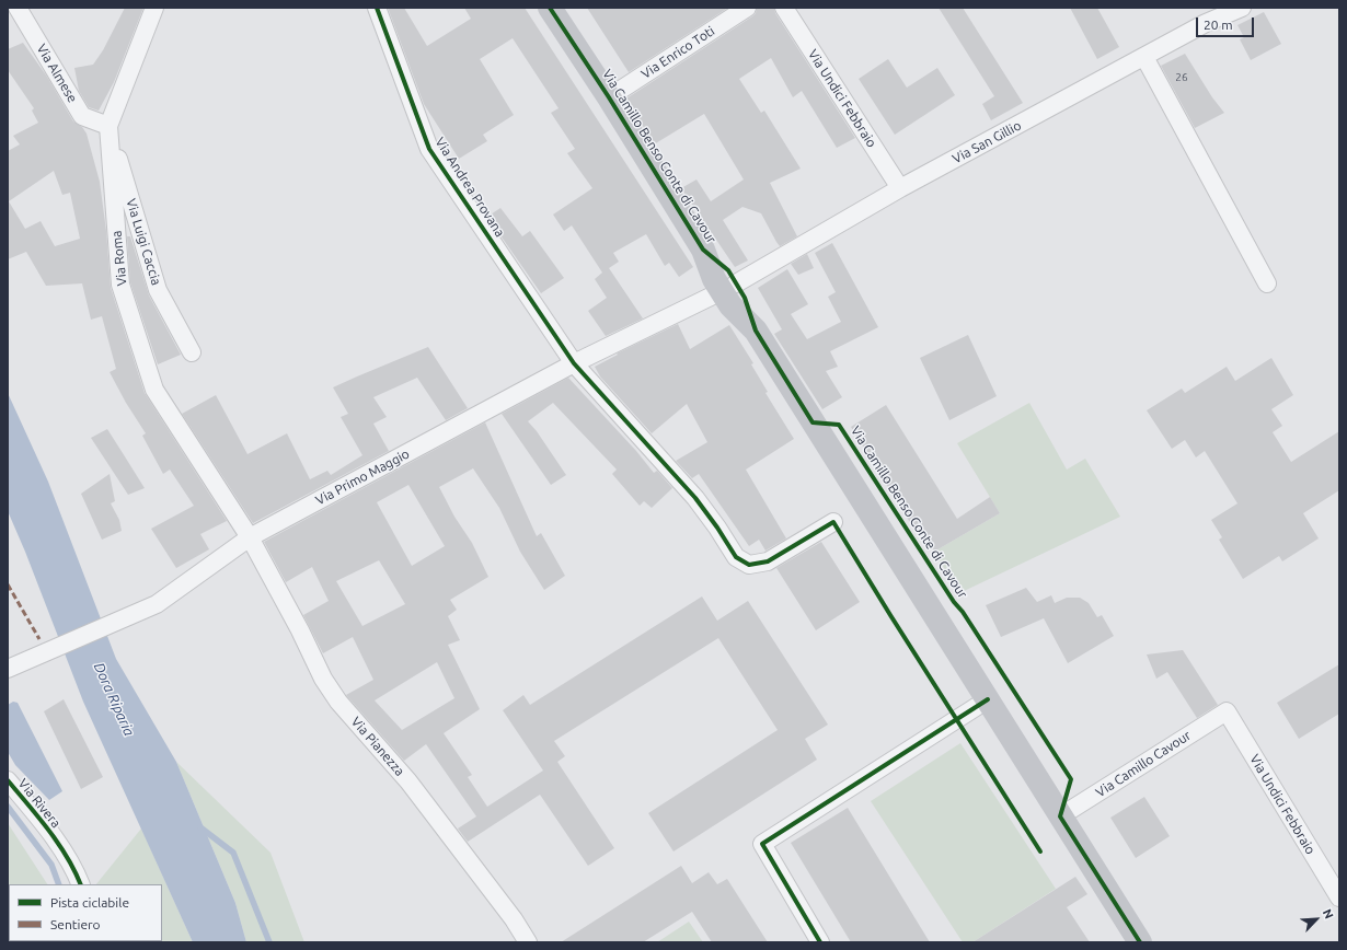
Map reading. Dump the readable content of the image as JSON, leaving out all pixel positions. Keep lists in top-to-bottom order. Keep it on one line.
{"streets":{"main road":["Via Camillo Benso Conte di Cavour"],"street":["Via Enrico Toti","Via Almese","Via Undici Febbraio","Via San Gillio","Via Andrea Provana","Via Luigi Caccia","Via Roma","Via Primo Maggio","Via Pianezza","Via Camillo Cavour","Via Rivera"]},"crossings":[["Via Enrico Toti","Via Camillo Benso Conte di Cavour"],["Via Almese","Via Luigi Caccia"],["Via Almese","Via Roma"],["Via Undici Febbraio","Via San Gillio"],["Via Undici Febbraio","Via Camillo Cavour"],["Via San Gillio","Via Camillo Benso Conte di Cavour"],["Via San Gillio","Via Primo Maggio"],["Via Camillo Benso Conte di Cavour","Via Primo Maggio"],["Via Camillo Benso Conte di Cavour","Via Camillo Cavour"],["Via Andrea Provana","Via Primo Maggio"],["Via Luigi Caccia","Via Roma"],["Via Roma","Via Primo Maggio"],["Via Roma","Via Pianezza"],["Via Primo Maggio","Via Pianezza"]],"water":["Dora Riparia"],"house_numbers":["26"],"legend":["Pista ciclabile","Sentiero"],"scale_bar":"20 m","north":"top right"}
